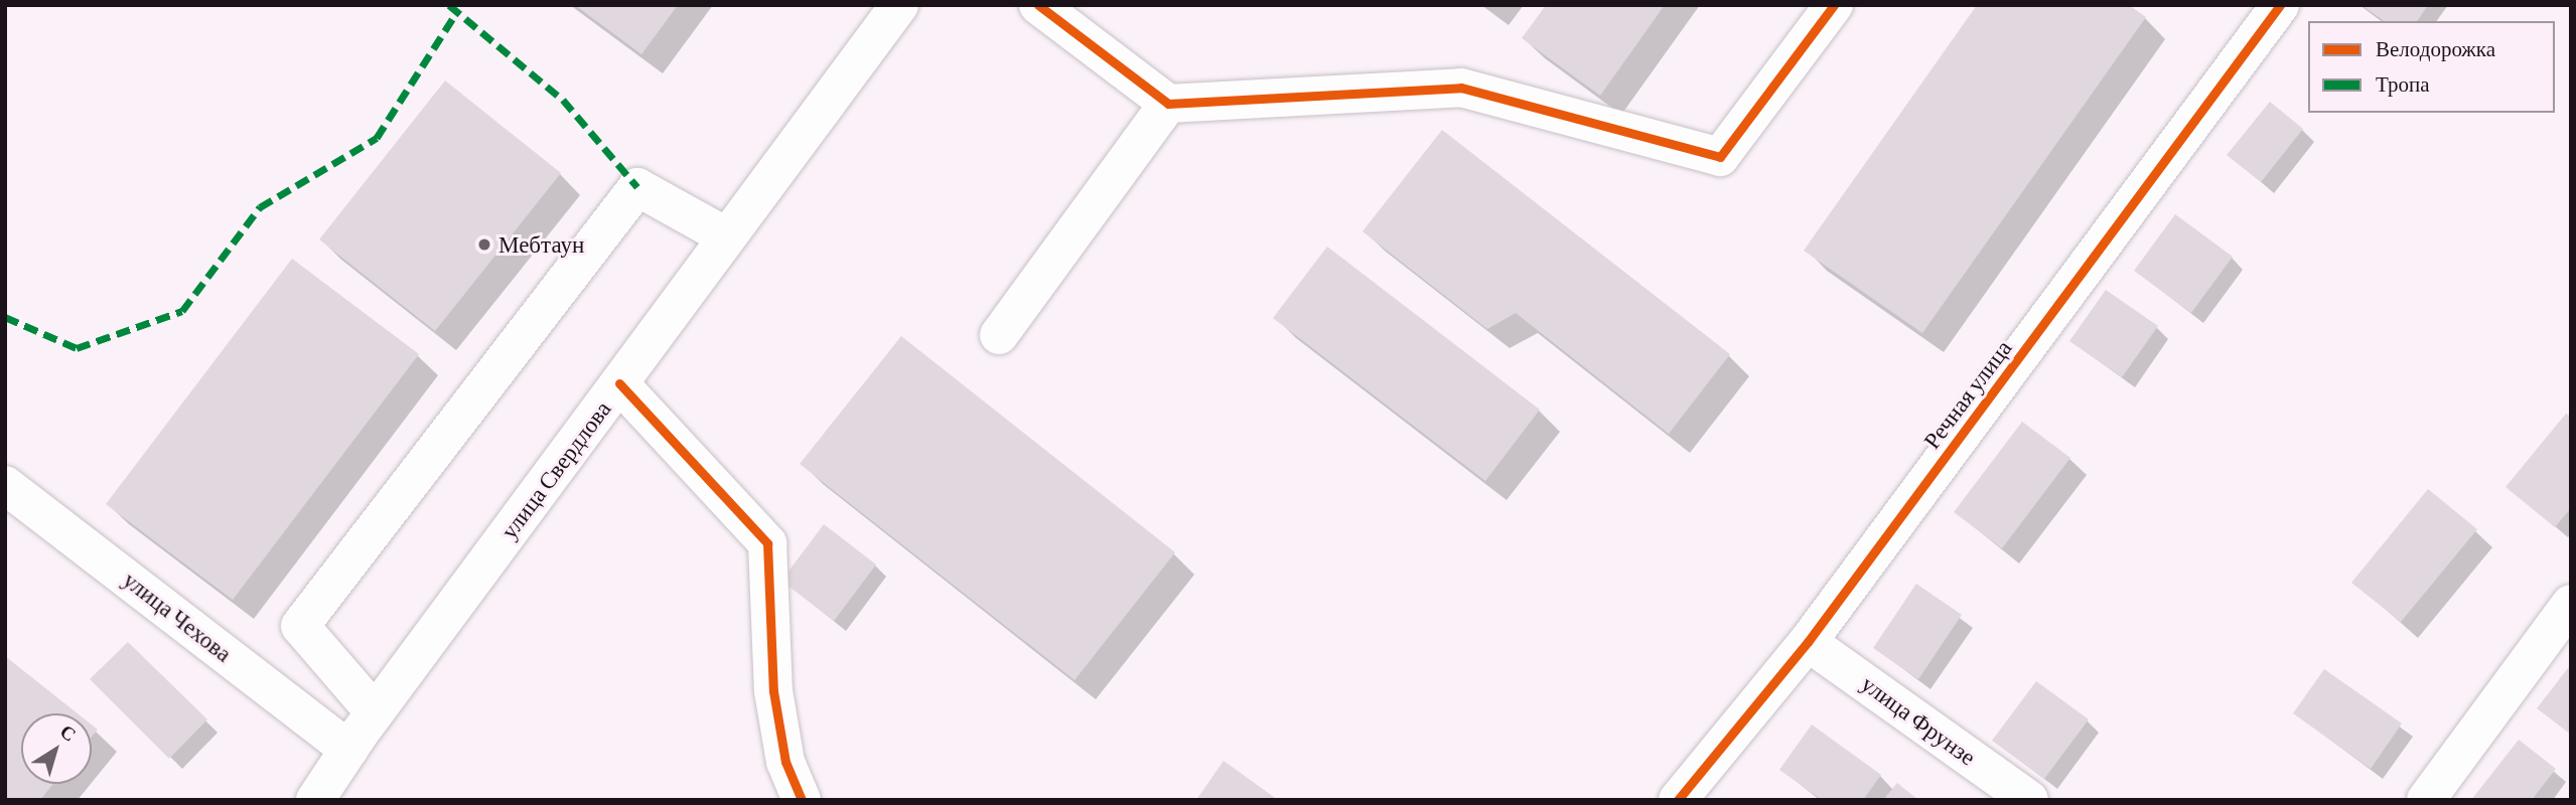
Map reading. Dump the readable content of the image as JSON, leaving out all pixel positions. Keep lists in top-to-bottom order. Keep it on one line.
{"streets":{"street":["Речная улица","улица Свердлова","улица Чехова","улица Фрунзе"]},"crossings":[["Речная улица","улица Фрунзе"],["улица Свердлова","улица Чехова"]],"places":["Мебтаун"],"legend":["Велодорожка","Тропа"],"north":"top right"}
